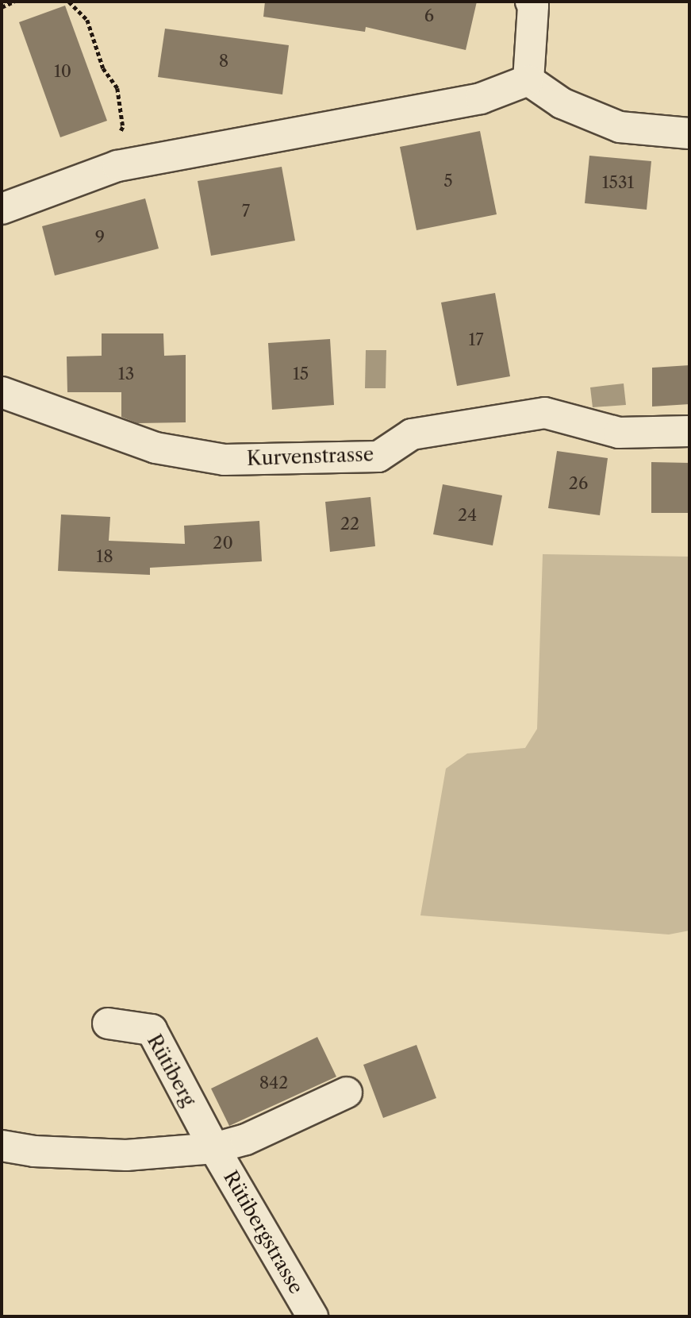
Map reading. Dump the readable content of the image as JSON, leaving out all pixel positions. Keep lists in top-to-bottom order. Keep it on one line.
{"streets":{"street":["Kurvenstrasse","Rütiberg","Rütibergstrasse"]},"crossings":[["Rütiberg","Rütibergstrasse"]],"house_numbers":["6","8","10","5","1531","7","9","17","13","15","26","24","22","20","18","842"]}
